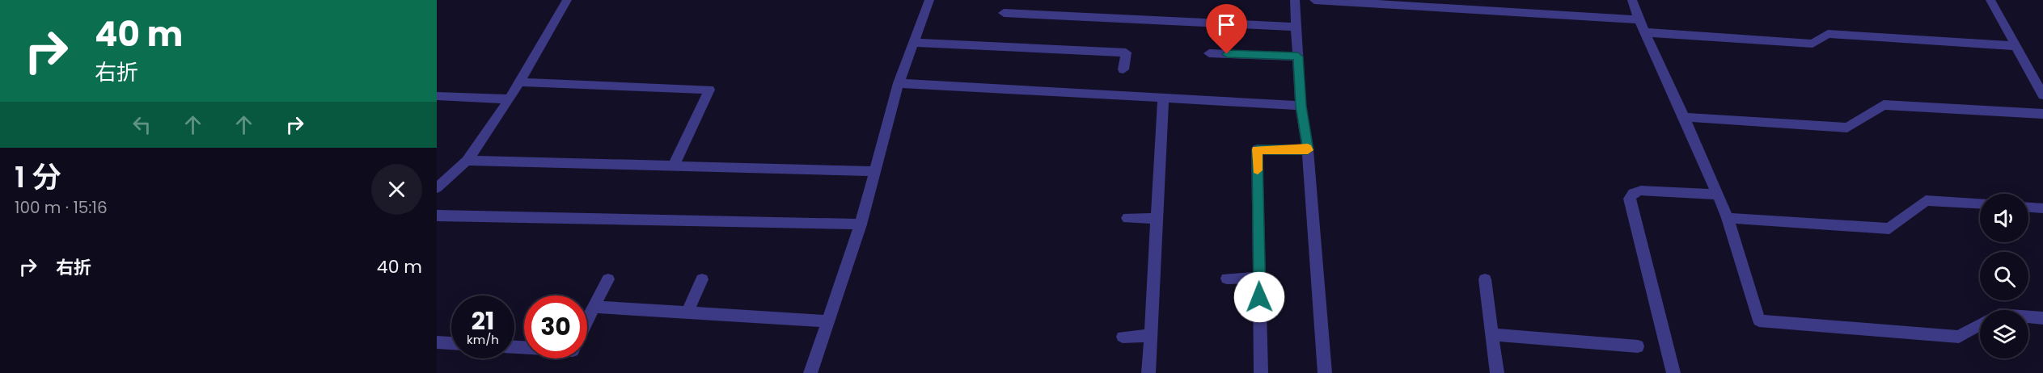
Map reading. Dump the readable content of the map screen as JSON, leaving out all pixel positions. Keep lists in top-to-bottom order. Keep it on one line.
{"page":{"turn":["40 m","右折"],"heading":["1 分","100 m · 15:16"],"list":[{"name":"右折","value":"40 m"}],"speed":"21 km/h","limit":"30"}}
